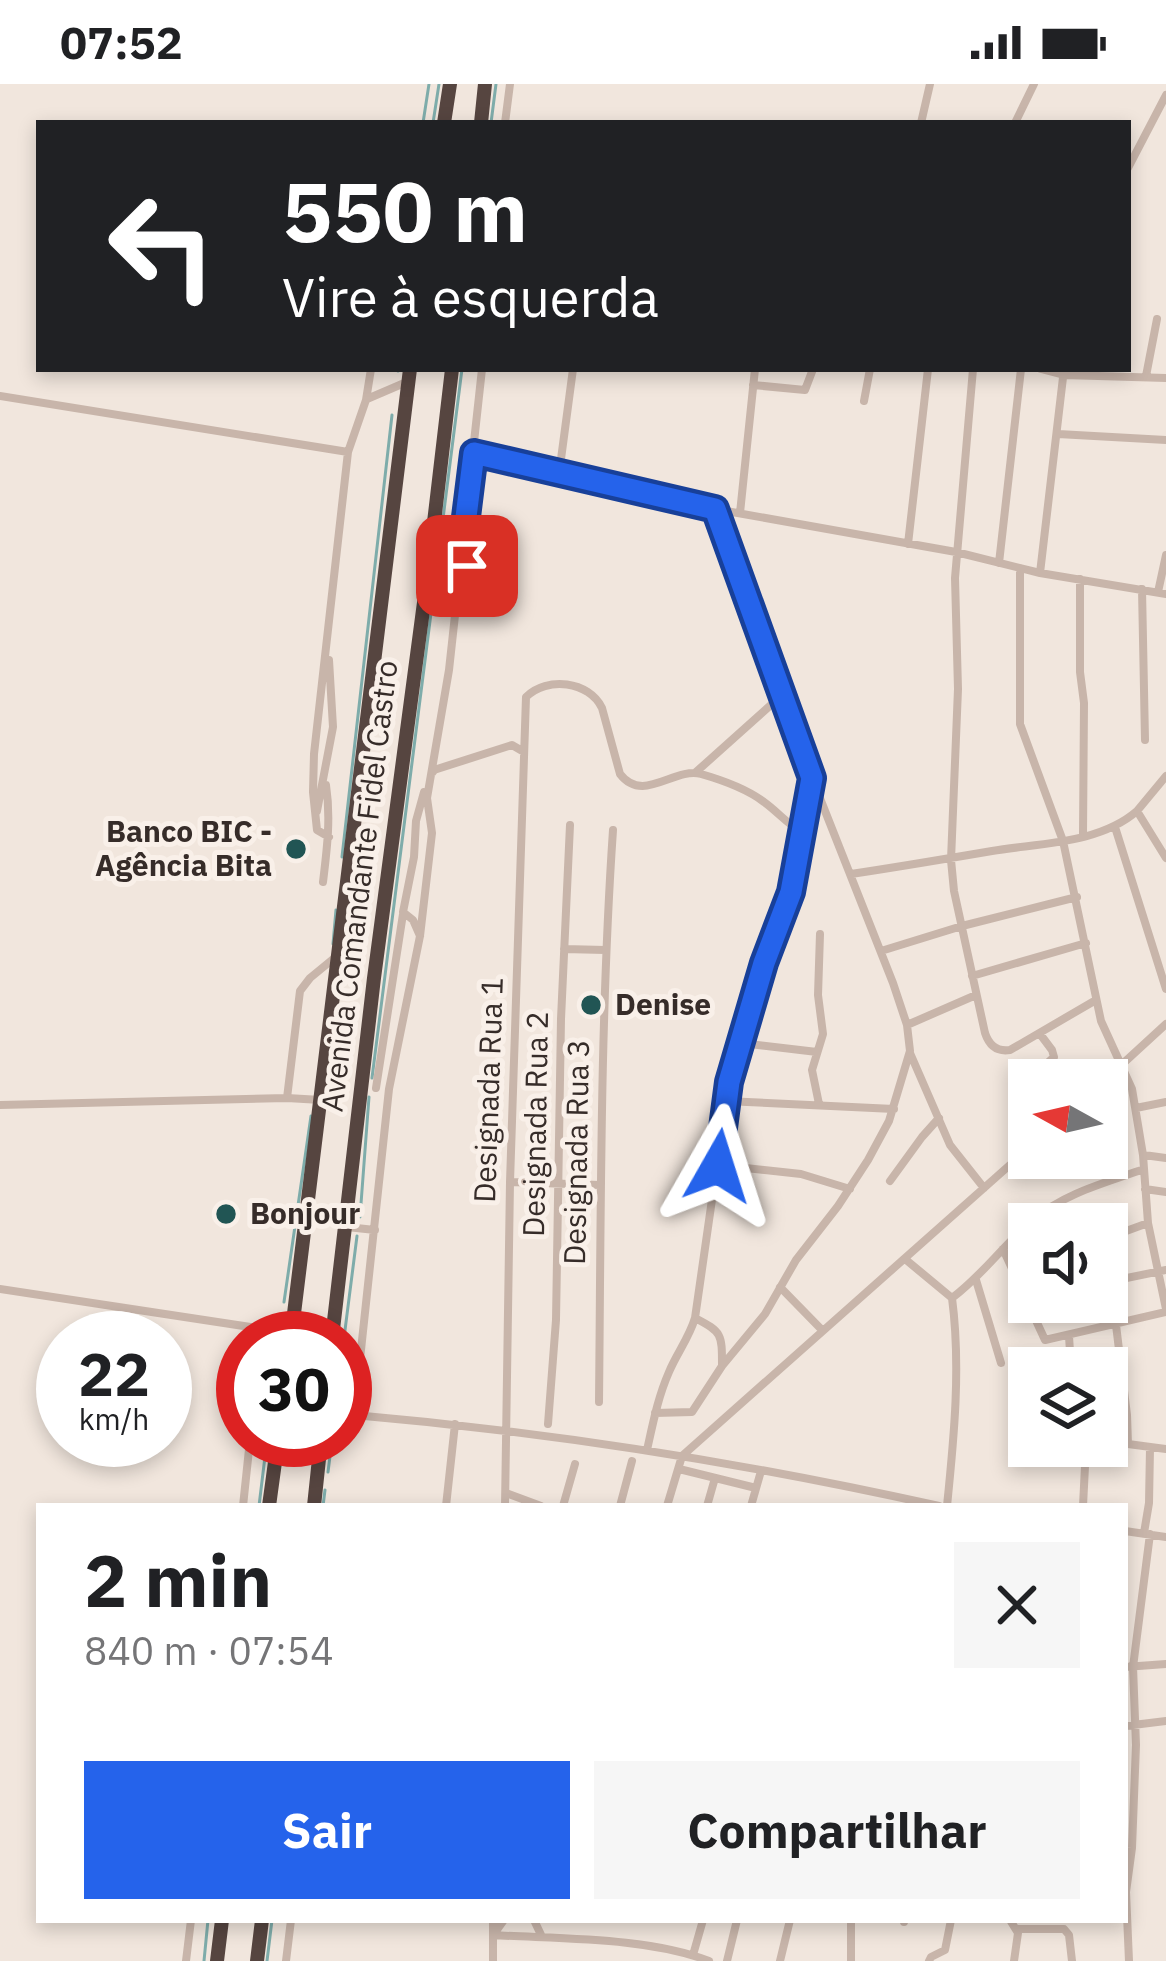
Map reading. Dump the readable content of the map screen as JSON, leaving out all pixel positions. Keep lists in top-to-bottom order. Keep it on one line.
{"streets":{"highway":["Avenida Comandante Fidel Castro"],"street":["Designada Rua 1","Designada Rua 2","Designada Rua 3"]},"places":["Banco BIC - Agência Bita","Denise","Bonjour"],"north":"left","page":{"status":"07:52","turn":["550 m","Vire à esquerda"],"speed":"22 km/h","limit":"30","heading":["2 min","840 m · 07:54"],"buttons":["Sair","Compartilhar"]}}
